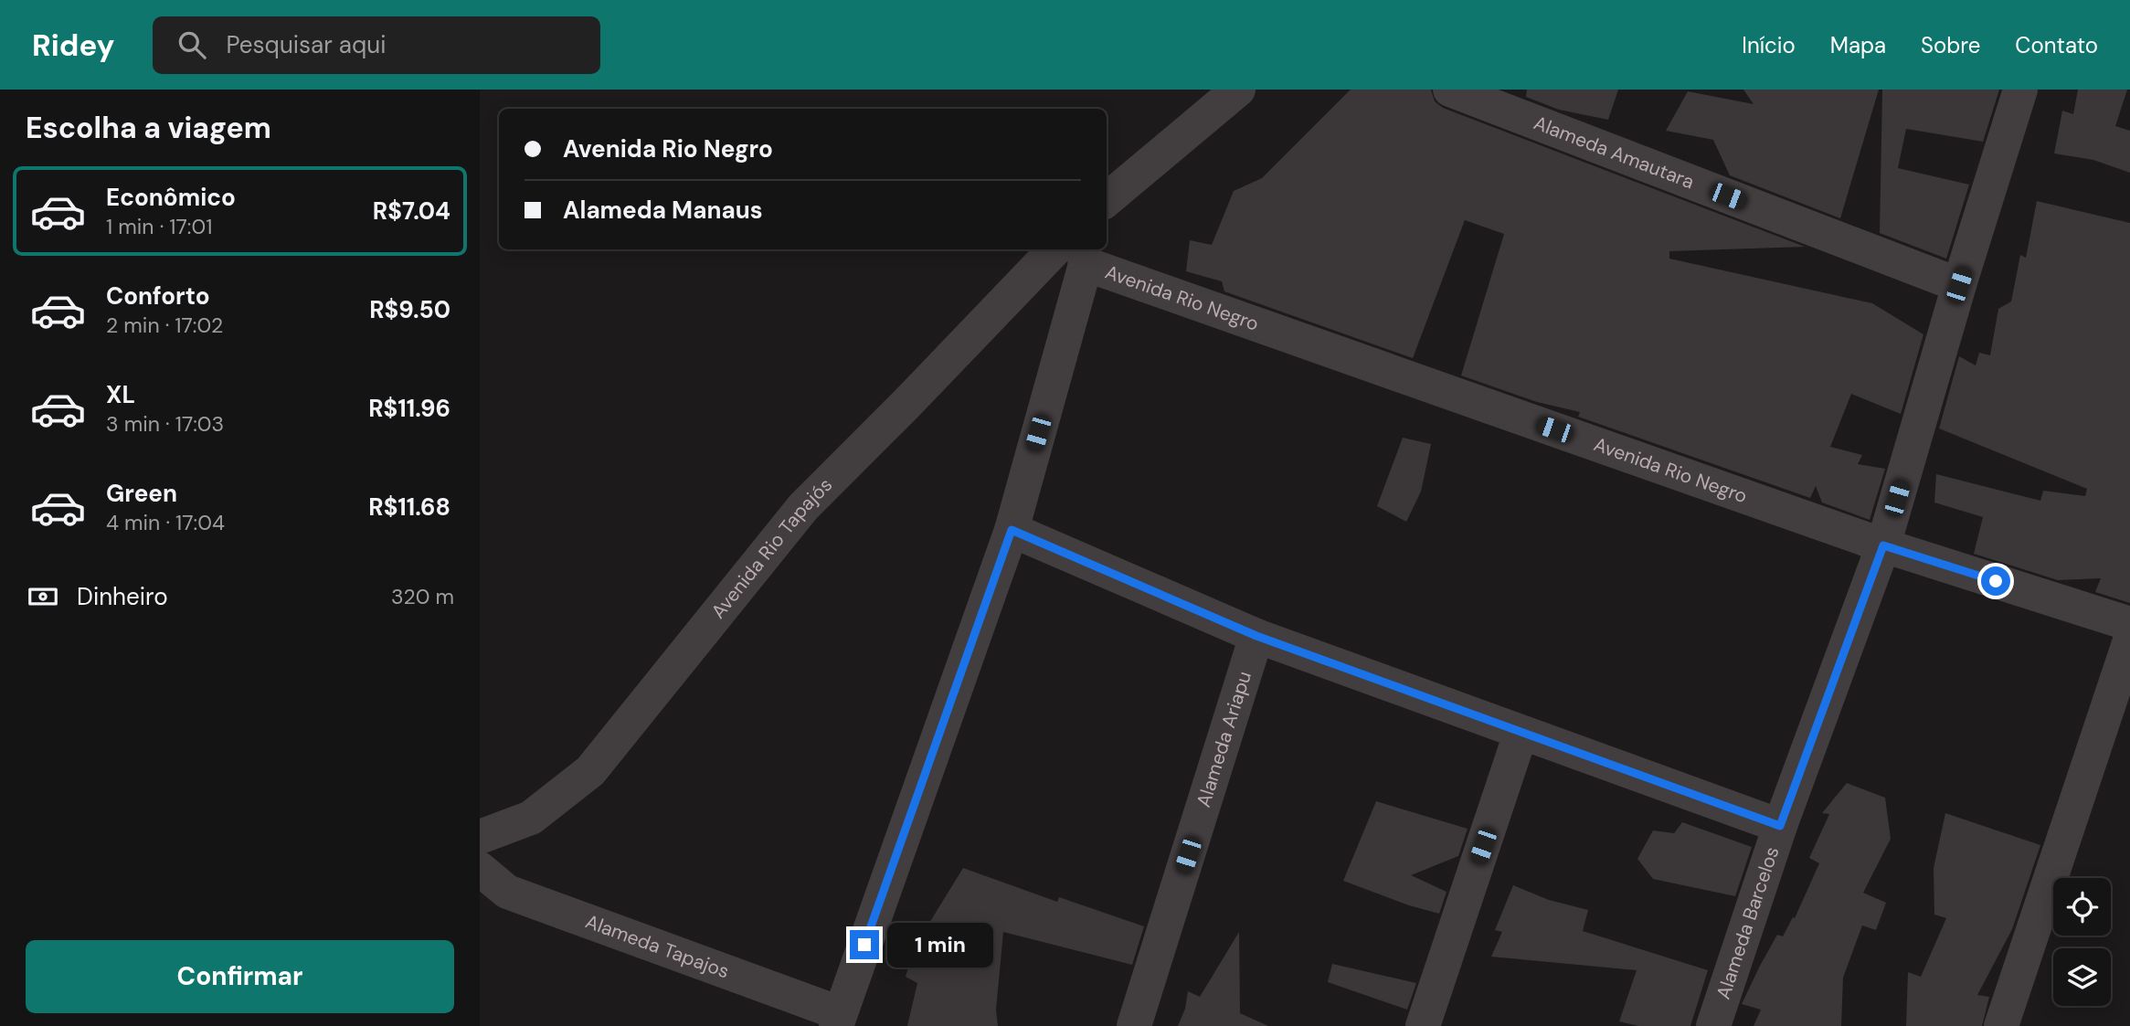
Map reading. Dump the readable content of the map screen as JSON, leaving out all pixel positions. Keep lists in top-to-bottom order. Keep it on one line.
{"streets":{"street":["Alameda Amautara","Avenida Rio Negro","Avenida Rio Tapajós","Alameda Ariapu","Alameda Barcelos","Alameda Tapajos"]},"crossings":[["Alameda Amautara","Alameda Barcelos"],["Avenida Rio Negro","Avenida Rio Tapajós"],["Avenida Rio Negro","Alameda Barcelos"]],"page":{"header":"Ridey","search":"Pesquisar aqui","nav":["Início","Mapa","Sobre","Contato"],"heading":"Escolha a viagem","banner":["Avenida Rio Negro","Alameda Manaus"],"list":[{"name":"Econômico","note":"1 min · 17:01","value":"R$7.04"},{"name":"Conforto","note":"2 min · 17:02","value":"R$9.50"},{"name":"XL","note":"3 min · 17:03","value":"R$11.96"},{"name":"Green","note":"4 min · 17:04","value":"R$11.68"}],"pay":["Dinheiro","320 m"],"bubble":"1 min","buttons":"Confirmar"}}
